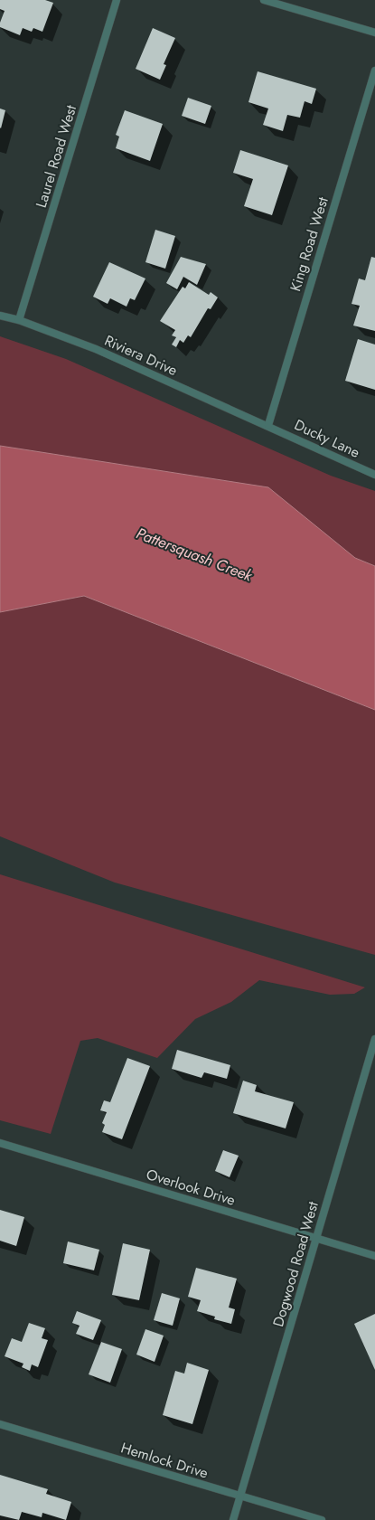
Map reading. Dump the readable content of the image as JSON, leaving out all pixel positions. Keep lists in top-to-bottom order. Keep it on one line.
{"streets":{"street":["Laurel Road West","King Road West","Riviera Drive","Ducky Lane","Overlook Drive","Dogwood Road West","Hemlock Drive"]},"crossings":[["Laurel Road West","Riviera Drive"],["King Road West","Riviera Drive"],["King Road West","Ducky Lane"],["Riviera Drive","Ducky Lane"],["Overlook Drive","Dogwood Road West"],["Dogwood Road West","Hemlock Drive"]],"water":["Pattersquash Creek"]}
